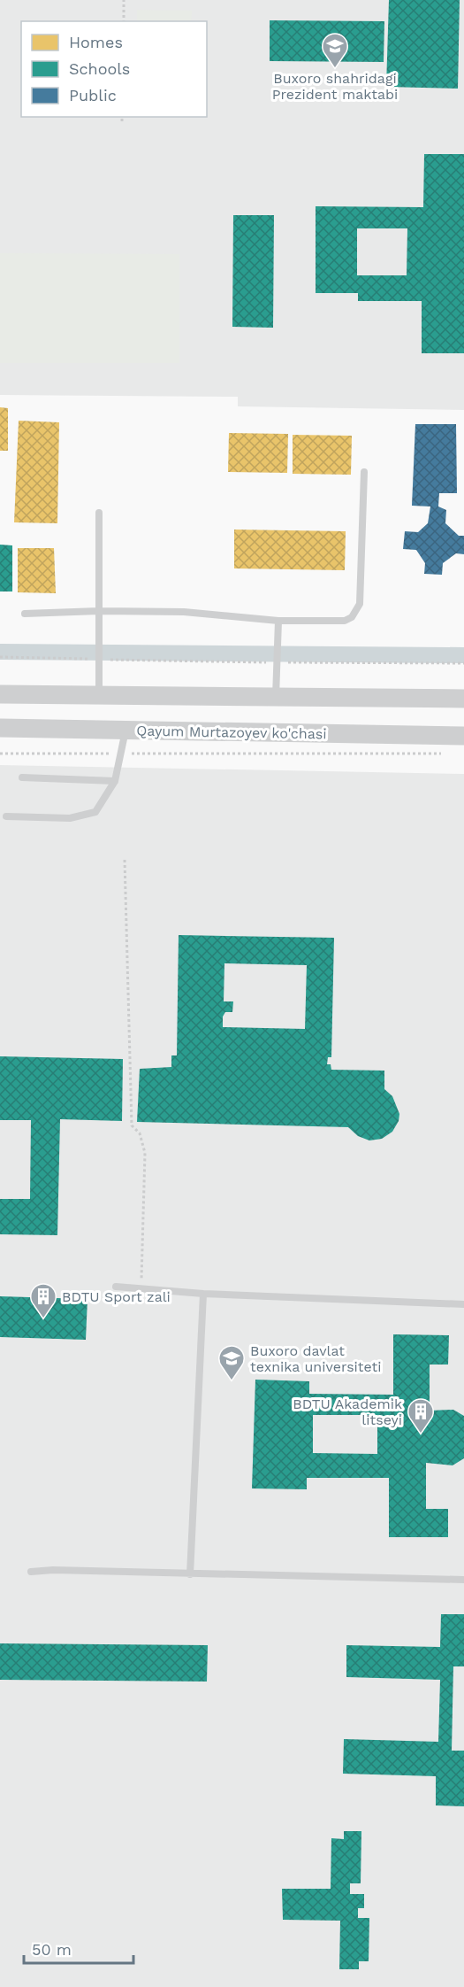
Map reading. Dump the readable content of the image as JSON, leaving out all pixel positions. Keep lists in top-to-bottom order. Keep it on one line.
{"streets":{"street":["Qayum Murtazoyev ko'chasi"]},"places":{"school or university":["Buxoro shahridagi Prezident maktabi","Buxoro davlat texnika universiteti"],"building":["BDTU Sport zali","BDTU Akademik litseyi"]},"legend":["Homes","Schools","Public"],"scale_bar":"50 m"}
